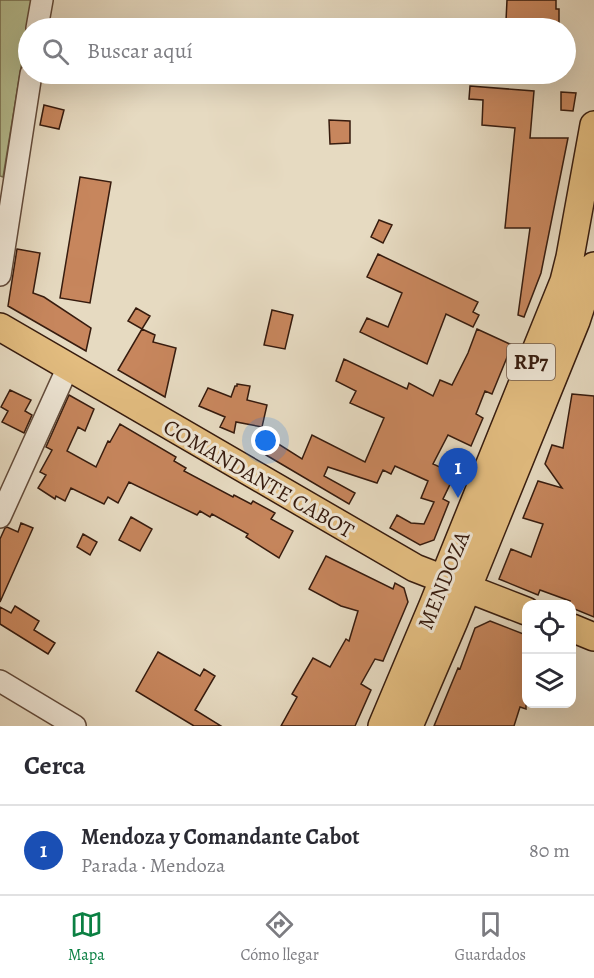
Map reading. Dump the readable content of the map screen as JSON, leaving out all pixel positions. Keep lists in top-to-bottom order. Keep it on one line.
{"streets":{"main road":["RP7","COMANDANTE CABOT","MENDOZA"]},"crossings":[["COMANDANTE CABOT","MENDOZA"]],"page":{"search":"Buscar aquí","pins":"1","heading":"Cerca","list":[{"mark":"1","name":"Mendoza y Comandante Cabot","note":"Parada · Mendoza","value":"80 m"}],"nav":["Mapa","Cómo llegar","Guardados"]}}
